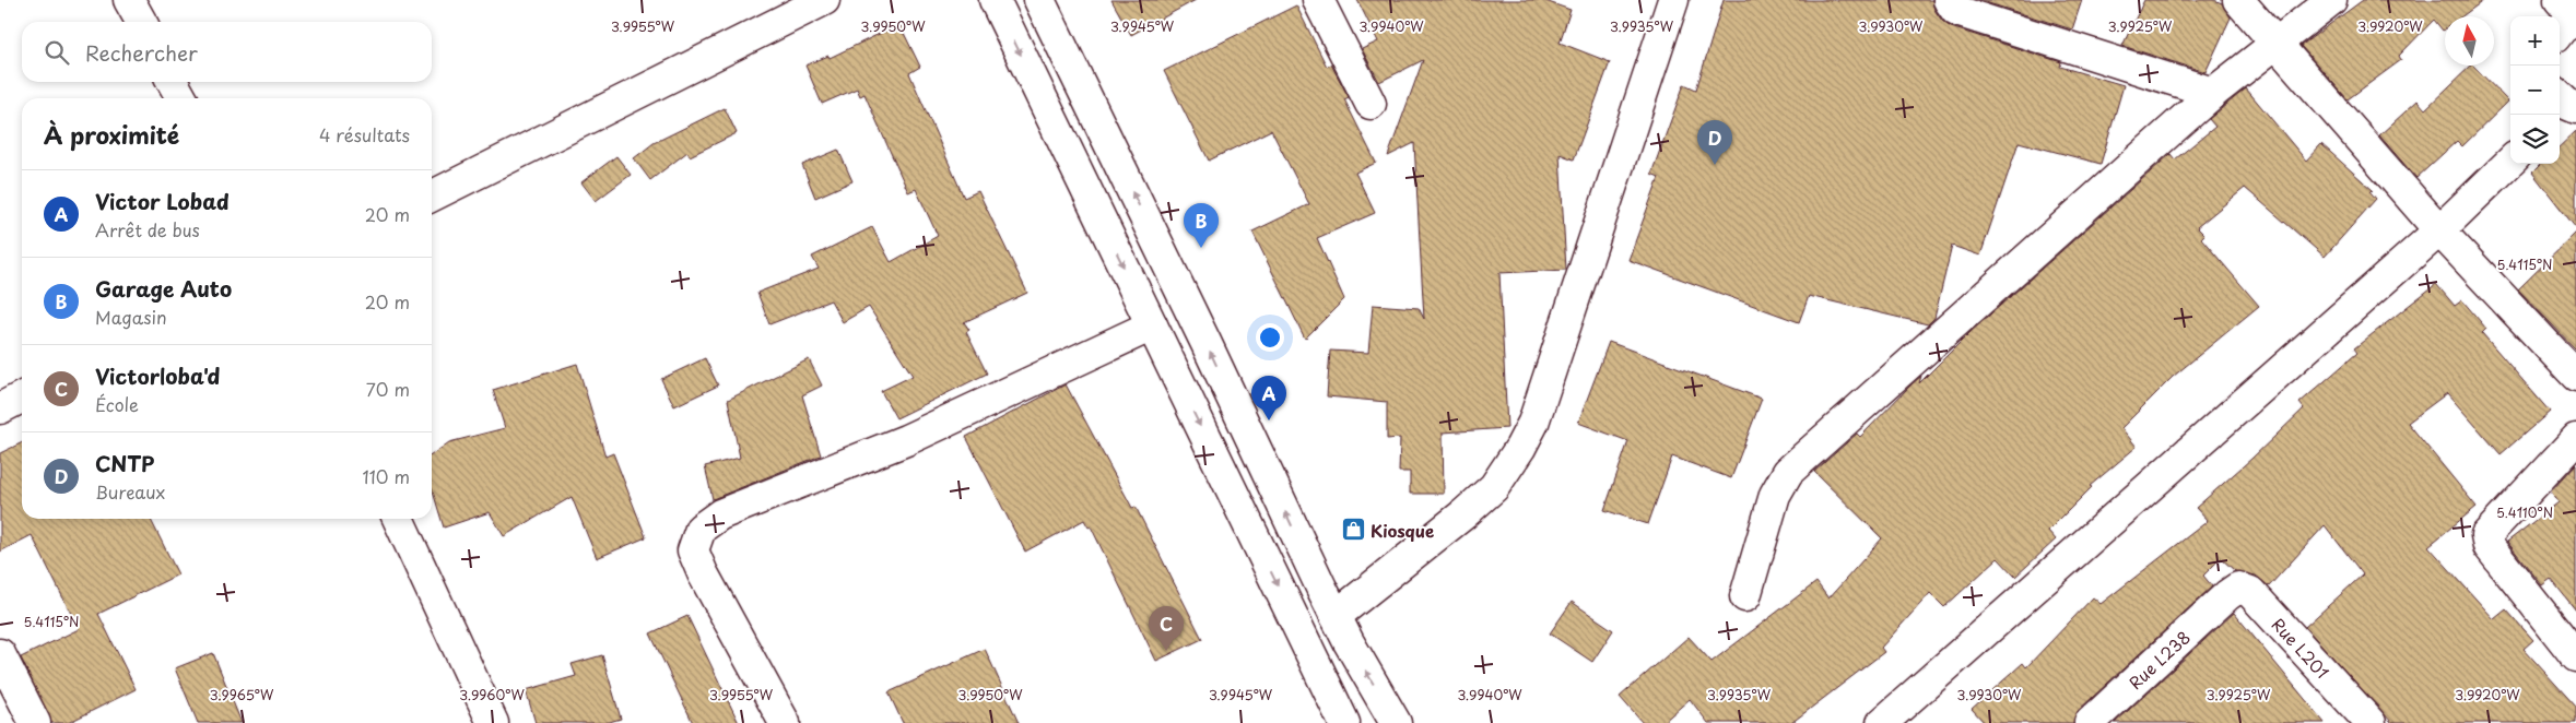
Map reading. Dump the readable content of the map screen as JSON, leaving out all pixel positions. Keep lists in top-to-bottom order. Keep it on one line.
{"streets":{"street":["Rue L201","Rue L238"]},"crossings":[["Rue L201","Rue L238"]],"places":{"shop":["Kiosque"]},"north":"top","page":{"map_buttons":["+","−"],"search":"Rechercher","heading":["À proximité","4 résultats"],"pins":["D","B","A","C"],"list":[{"mark":"A","name":"Victor Lobad","note":"Arrêt de bus","value":"20 m"},{"mark":"B","name":"Garage Auto","note":"Magasin","value":"20 m"},{"mark":"C","name":"Victorloba'd","note":"École","value":"70 m"},{"mark":"D","name":"CNTP","note":"Bureaux","value":"110 m"}]},"coordinates":["3.9955°W","3.9950°W","3.9945°W","3.9940°W","3.9935°W","3.9930°W","3.9925°W","3.9920°W","5.4115°N","5.4110°N","3.9965°W","3.9960°W"]}
